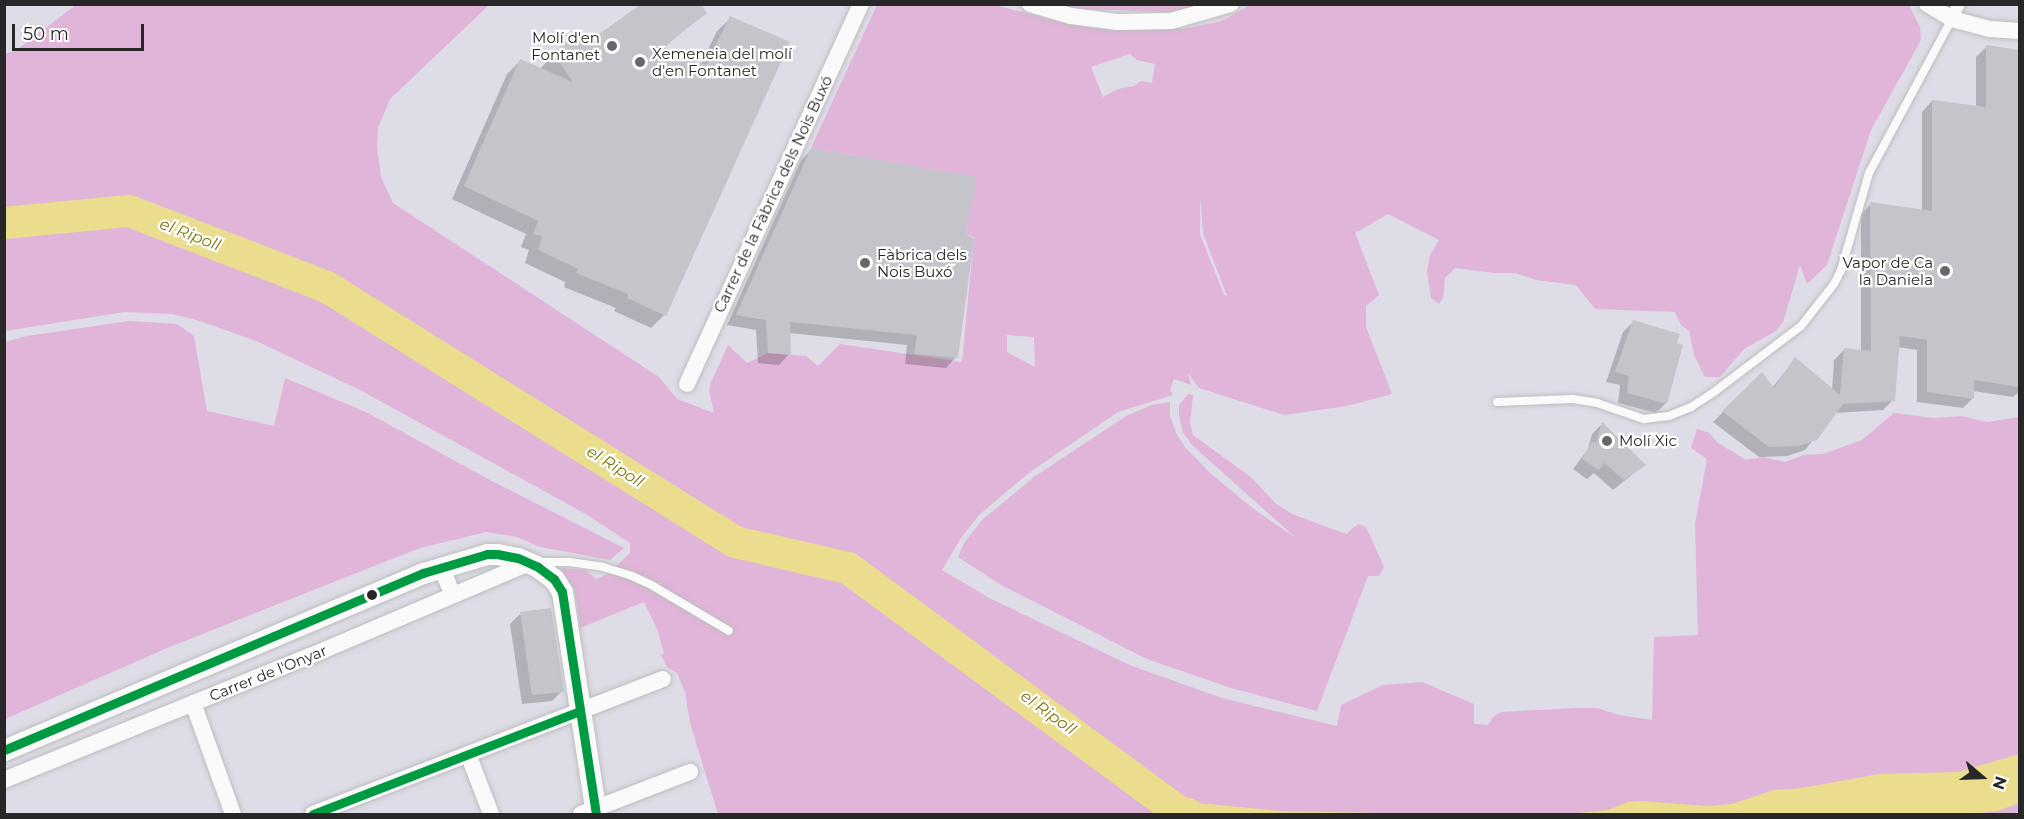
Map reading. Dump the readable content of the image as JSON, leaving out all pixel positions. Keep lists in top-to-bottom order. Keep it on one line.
{"streets":{"street":["Carrer de la Fàbrica dels Nois Buxó","Carrer de l'Onyar"]},"water":["el Ripoll"],"places":["Molí d'en Fontanet","Xemeneia del molí d'en Fontanet","Fàbrica dels Nois Buxó","Vapor de Ca la Daniela","Molí Xic"],"scale_bar":"50 m","north":"right"}
